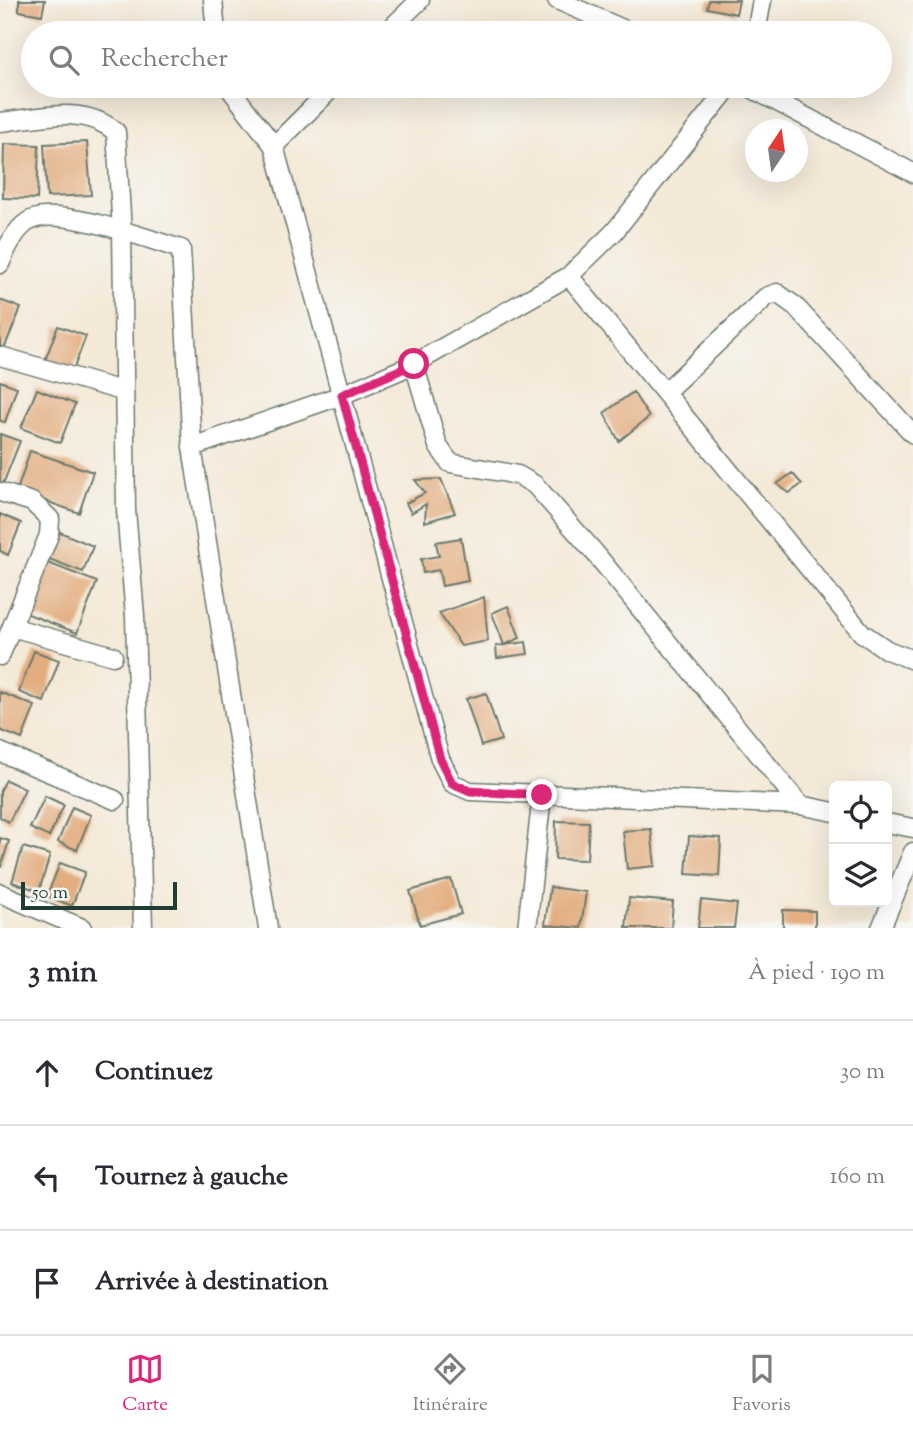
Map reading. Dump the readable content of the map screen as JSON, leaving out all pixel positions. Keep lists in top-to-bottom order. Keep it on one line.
{"scale_bar":"50 m","north":"top","page":{"search":"Rechercher","scale":"50 m","heading":["3 min","À pied · 190 m"],"list":[["Continuez","30 m"],["Tournez à gauche","160 m"],"Arrivée à destination"],"nav":["Carte","Itinéraire","Favoris"]}}
